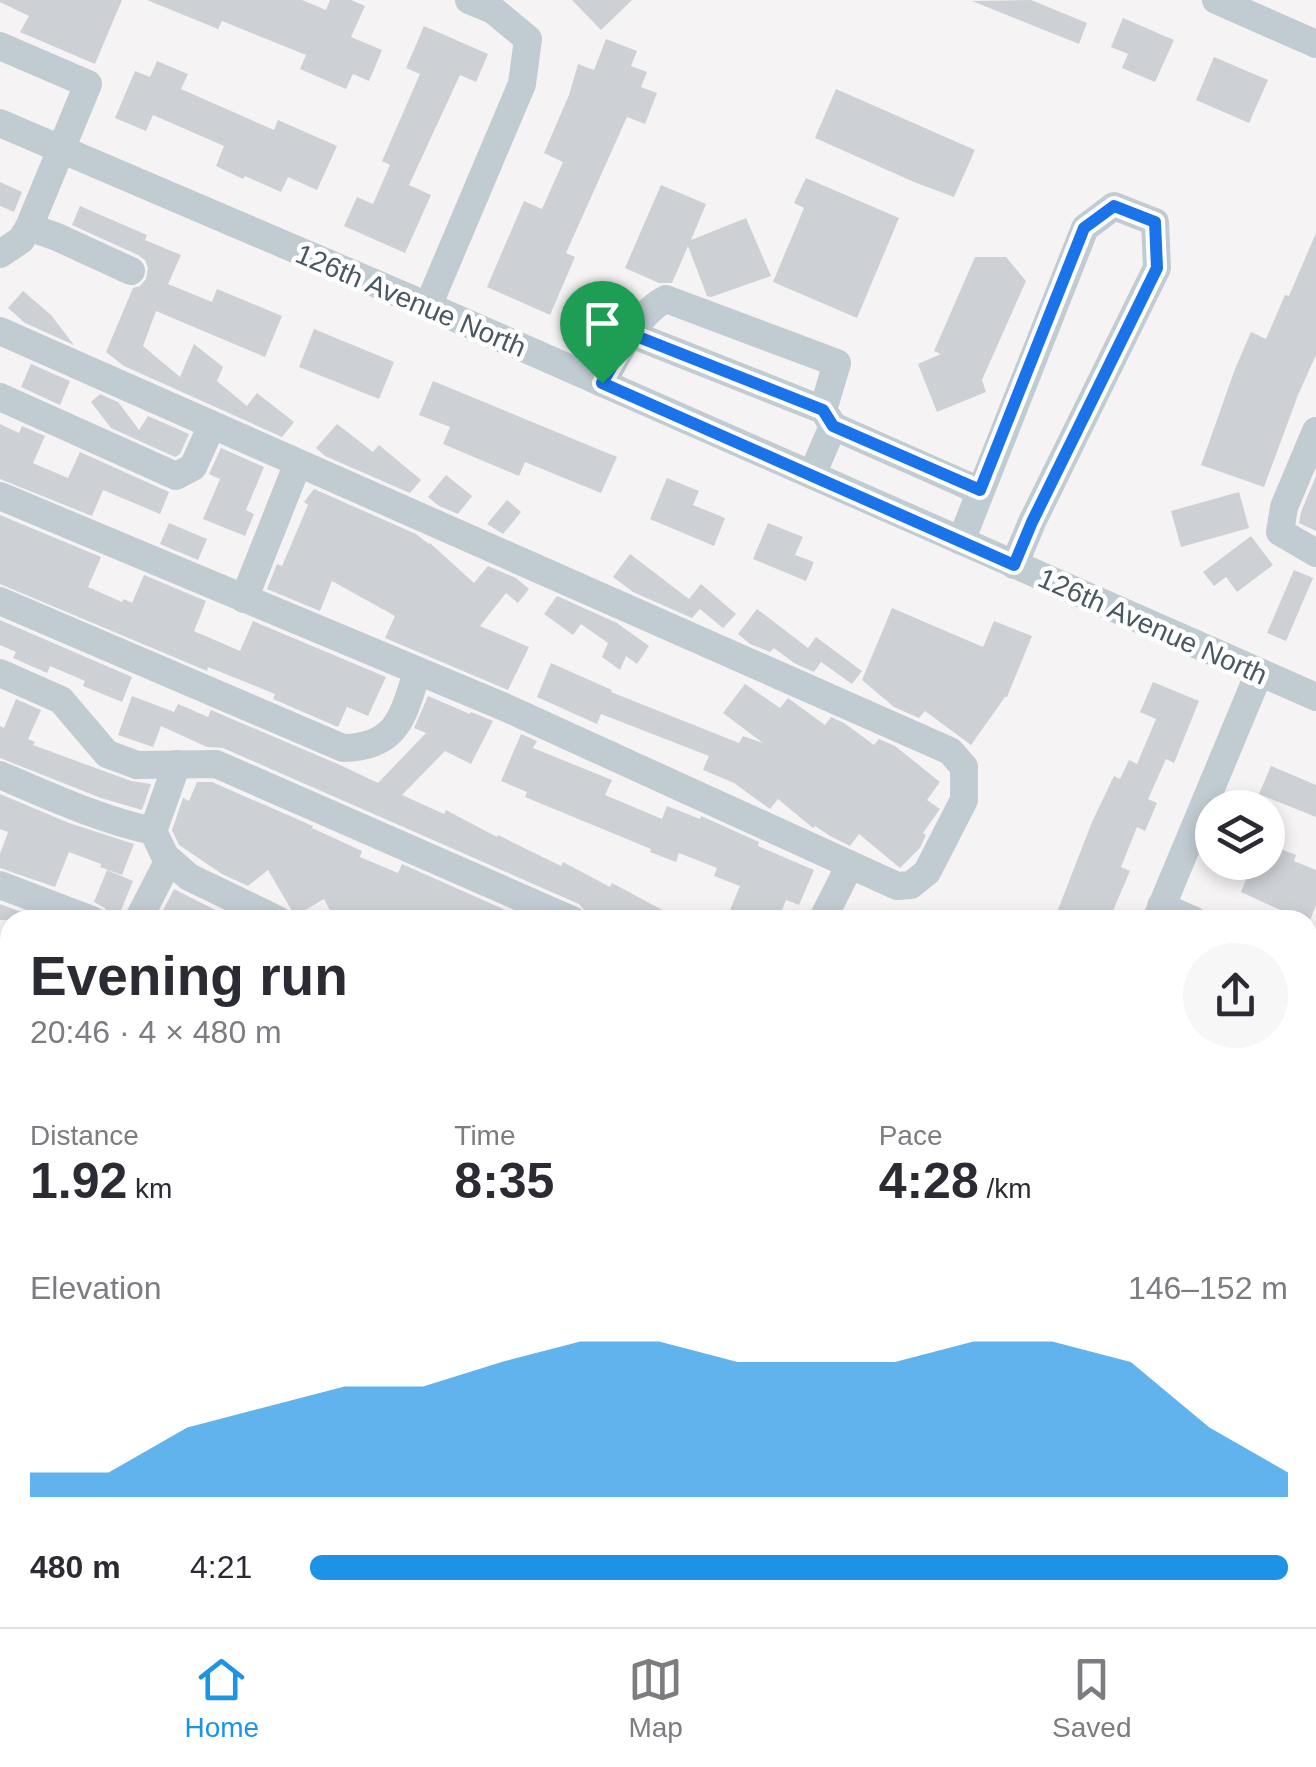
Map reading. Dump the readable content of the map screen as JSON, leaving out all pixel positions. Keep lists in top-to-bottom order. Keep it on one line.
{"streets":{"street":["126th Avenue North"]},"page":{"heading":["Evening run","20:46 · 4 × 480 m"],"stats":[["Distance","1.92 km"],["Time","8:35"],["Pace","4:28 /km"]],"chart":["Elevation","146–152 m"],"list":[{"name":"480 m","note":"4:21"}],"tabs":["Home","Map","Saved"]}}
